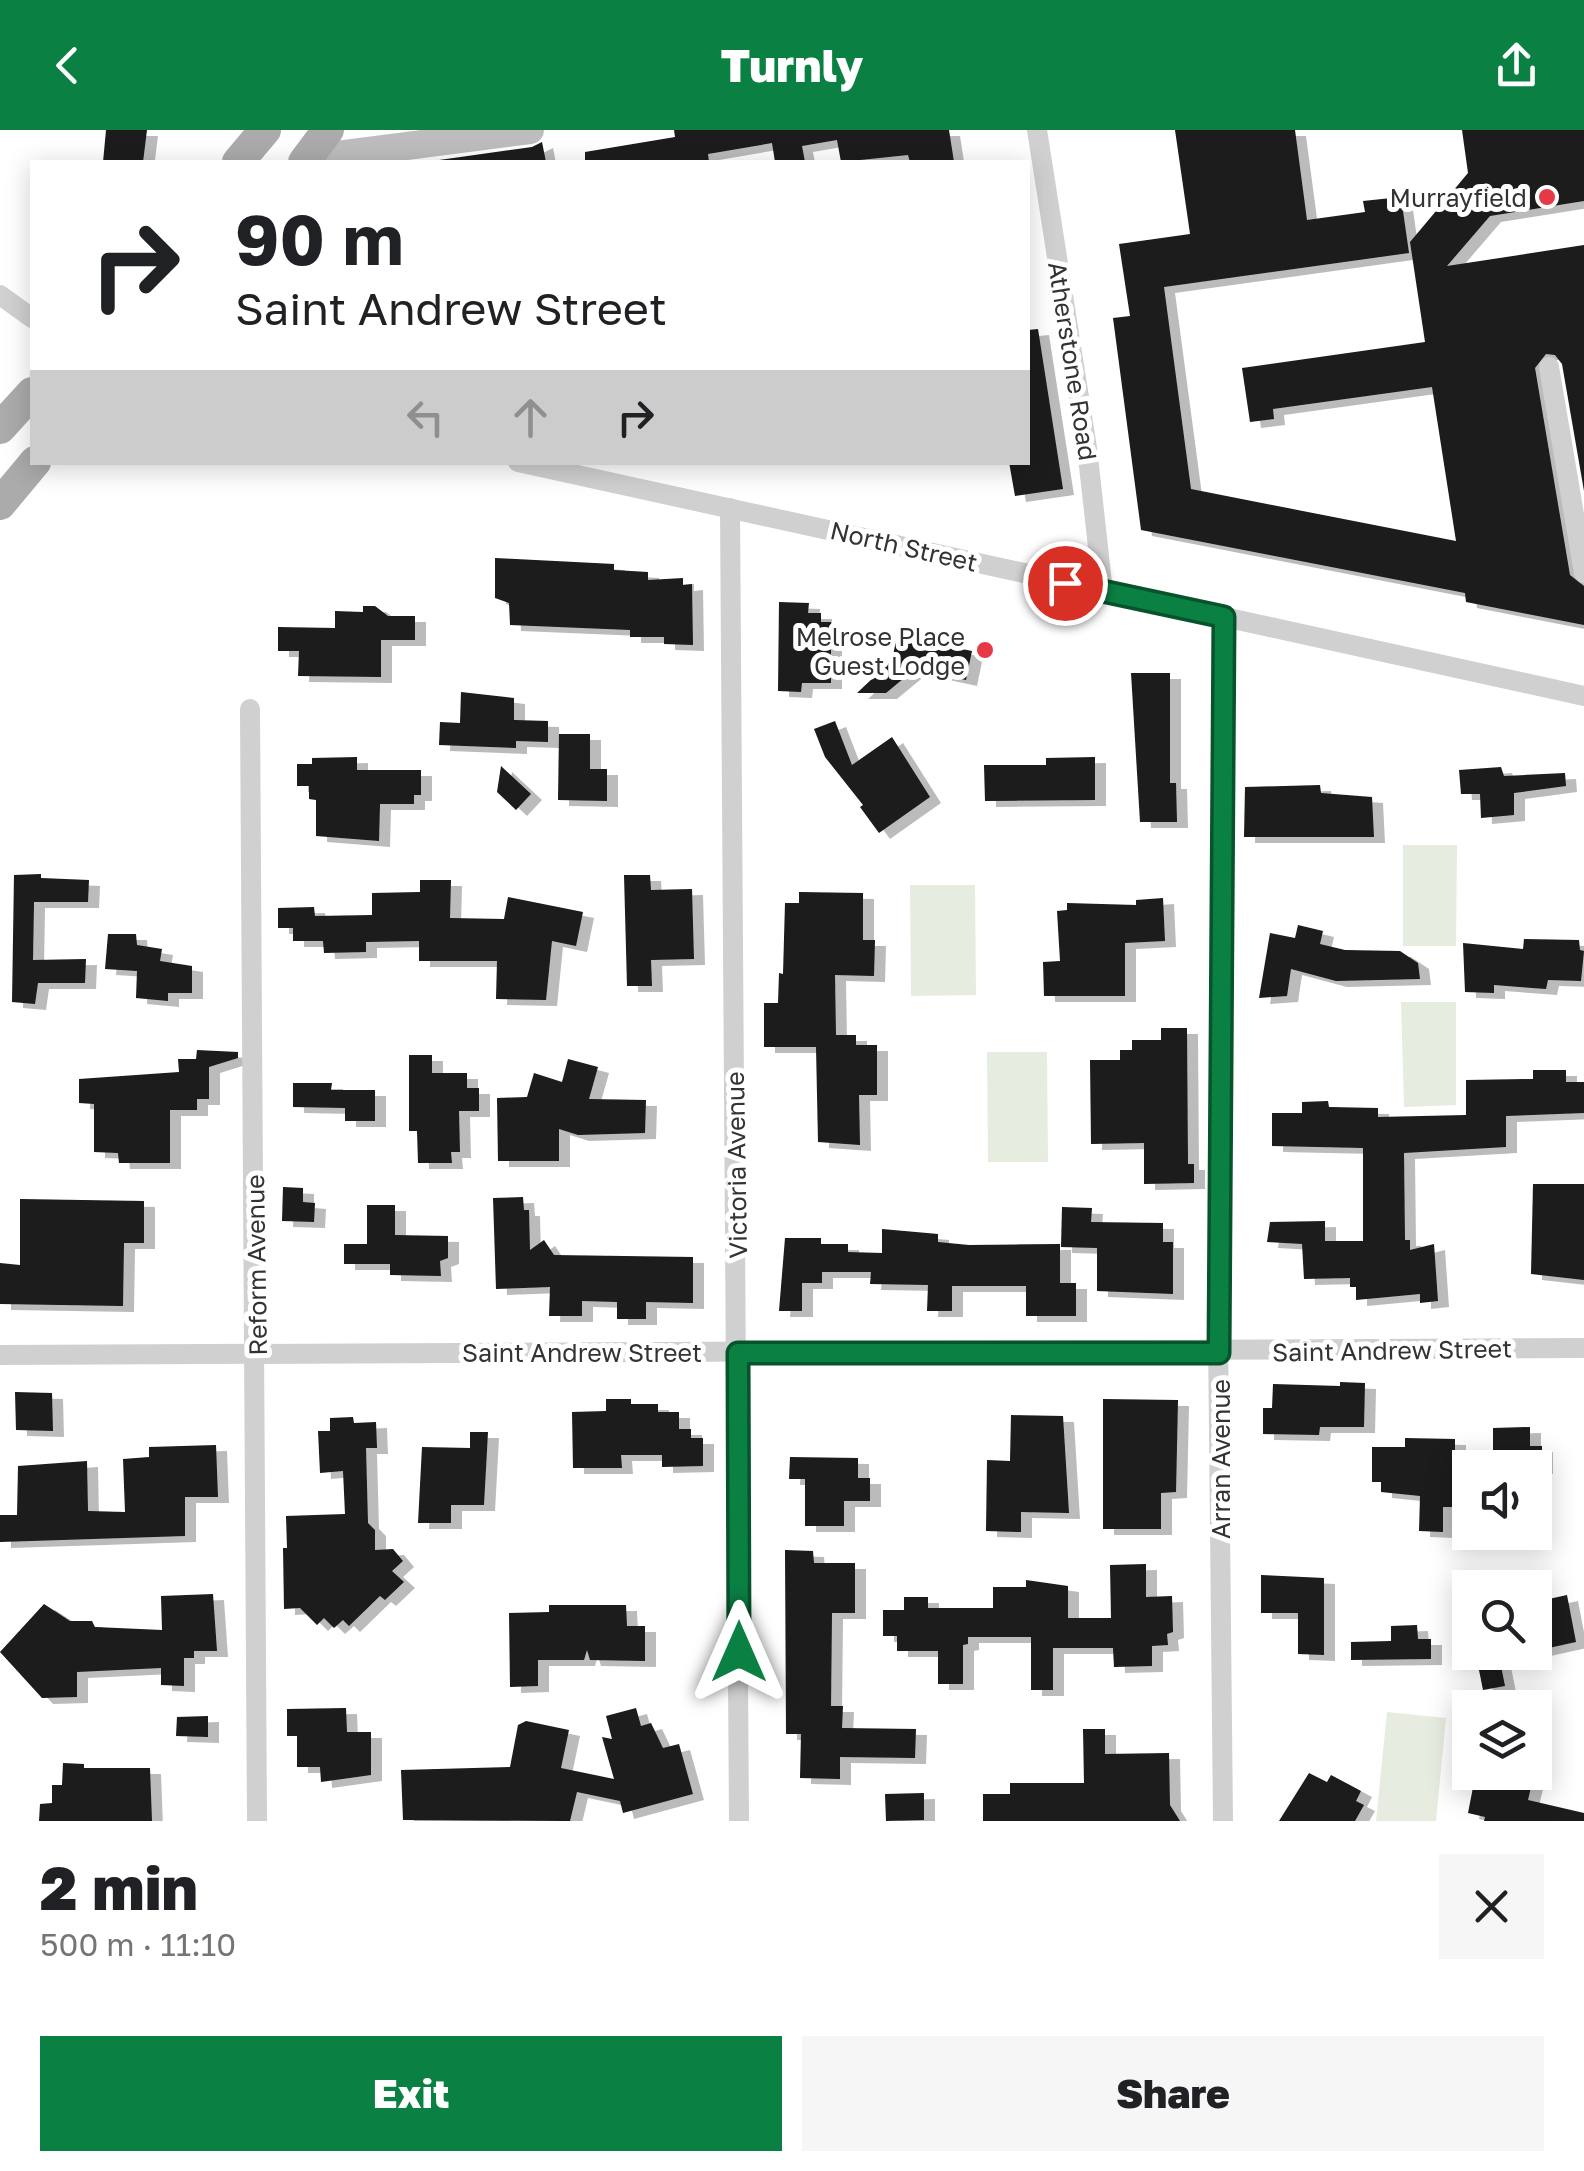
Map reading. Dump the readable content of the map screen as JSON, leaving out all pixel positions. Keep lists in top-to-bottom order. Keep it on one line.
{"streets":{"street":["Atherstone Road","North Street","Victoria Avenue","Reform Avenue","Saint Andrew Street","Arran Avenue"]},"crossings":[["Atherstone Road","North Street"],["North Street","Victoria Avenue"],["North Street","Arran Avenue"],["Victoria Avenue","Saint Andrew Street"],["Reform Avenue","Saint Andrew Street"],["Saint Andrew Street","Arran Avenue"]],"places":["Murrayfield","Melrose Place Guest Lodge"],"page":{"header":"Turnly","turn":["90 m","Saint Andrew Street"],"heading":["2 min","500 m · 11:10"],"buttons":["Exit","Share"]}}
